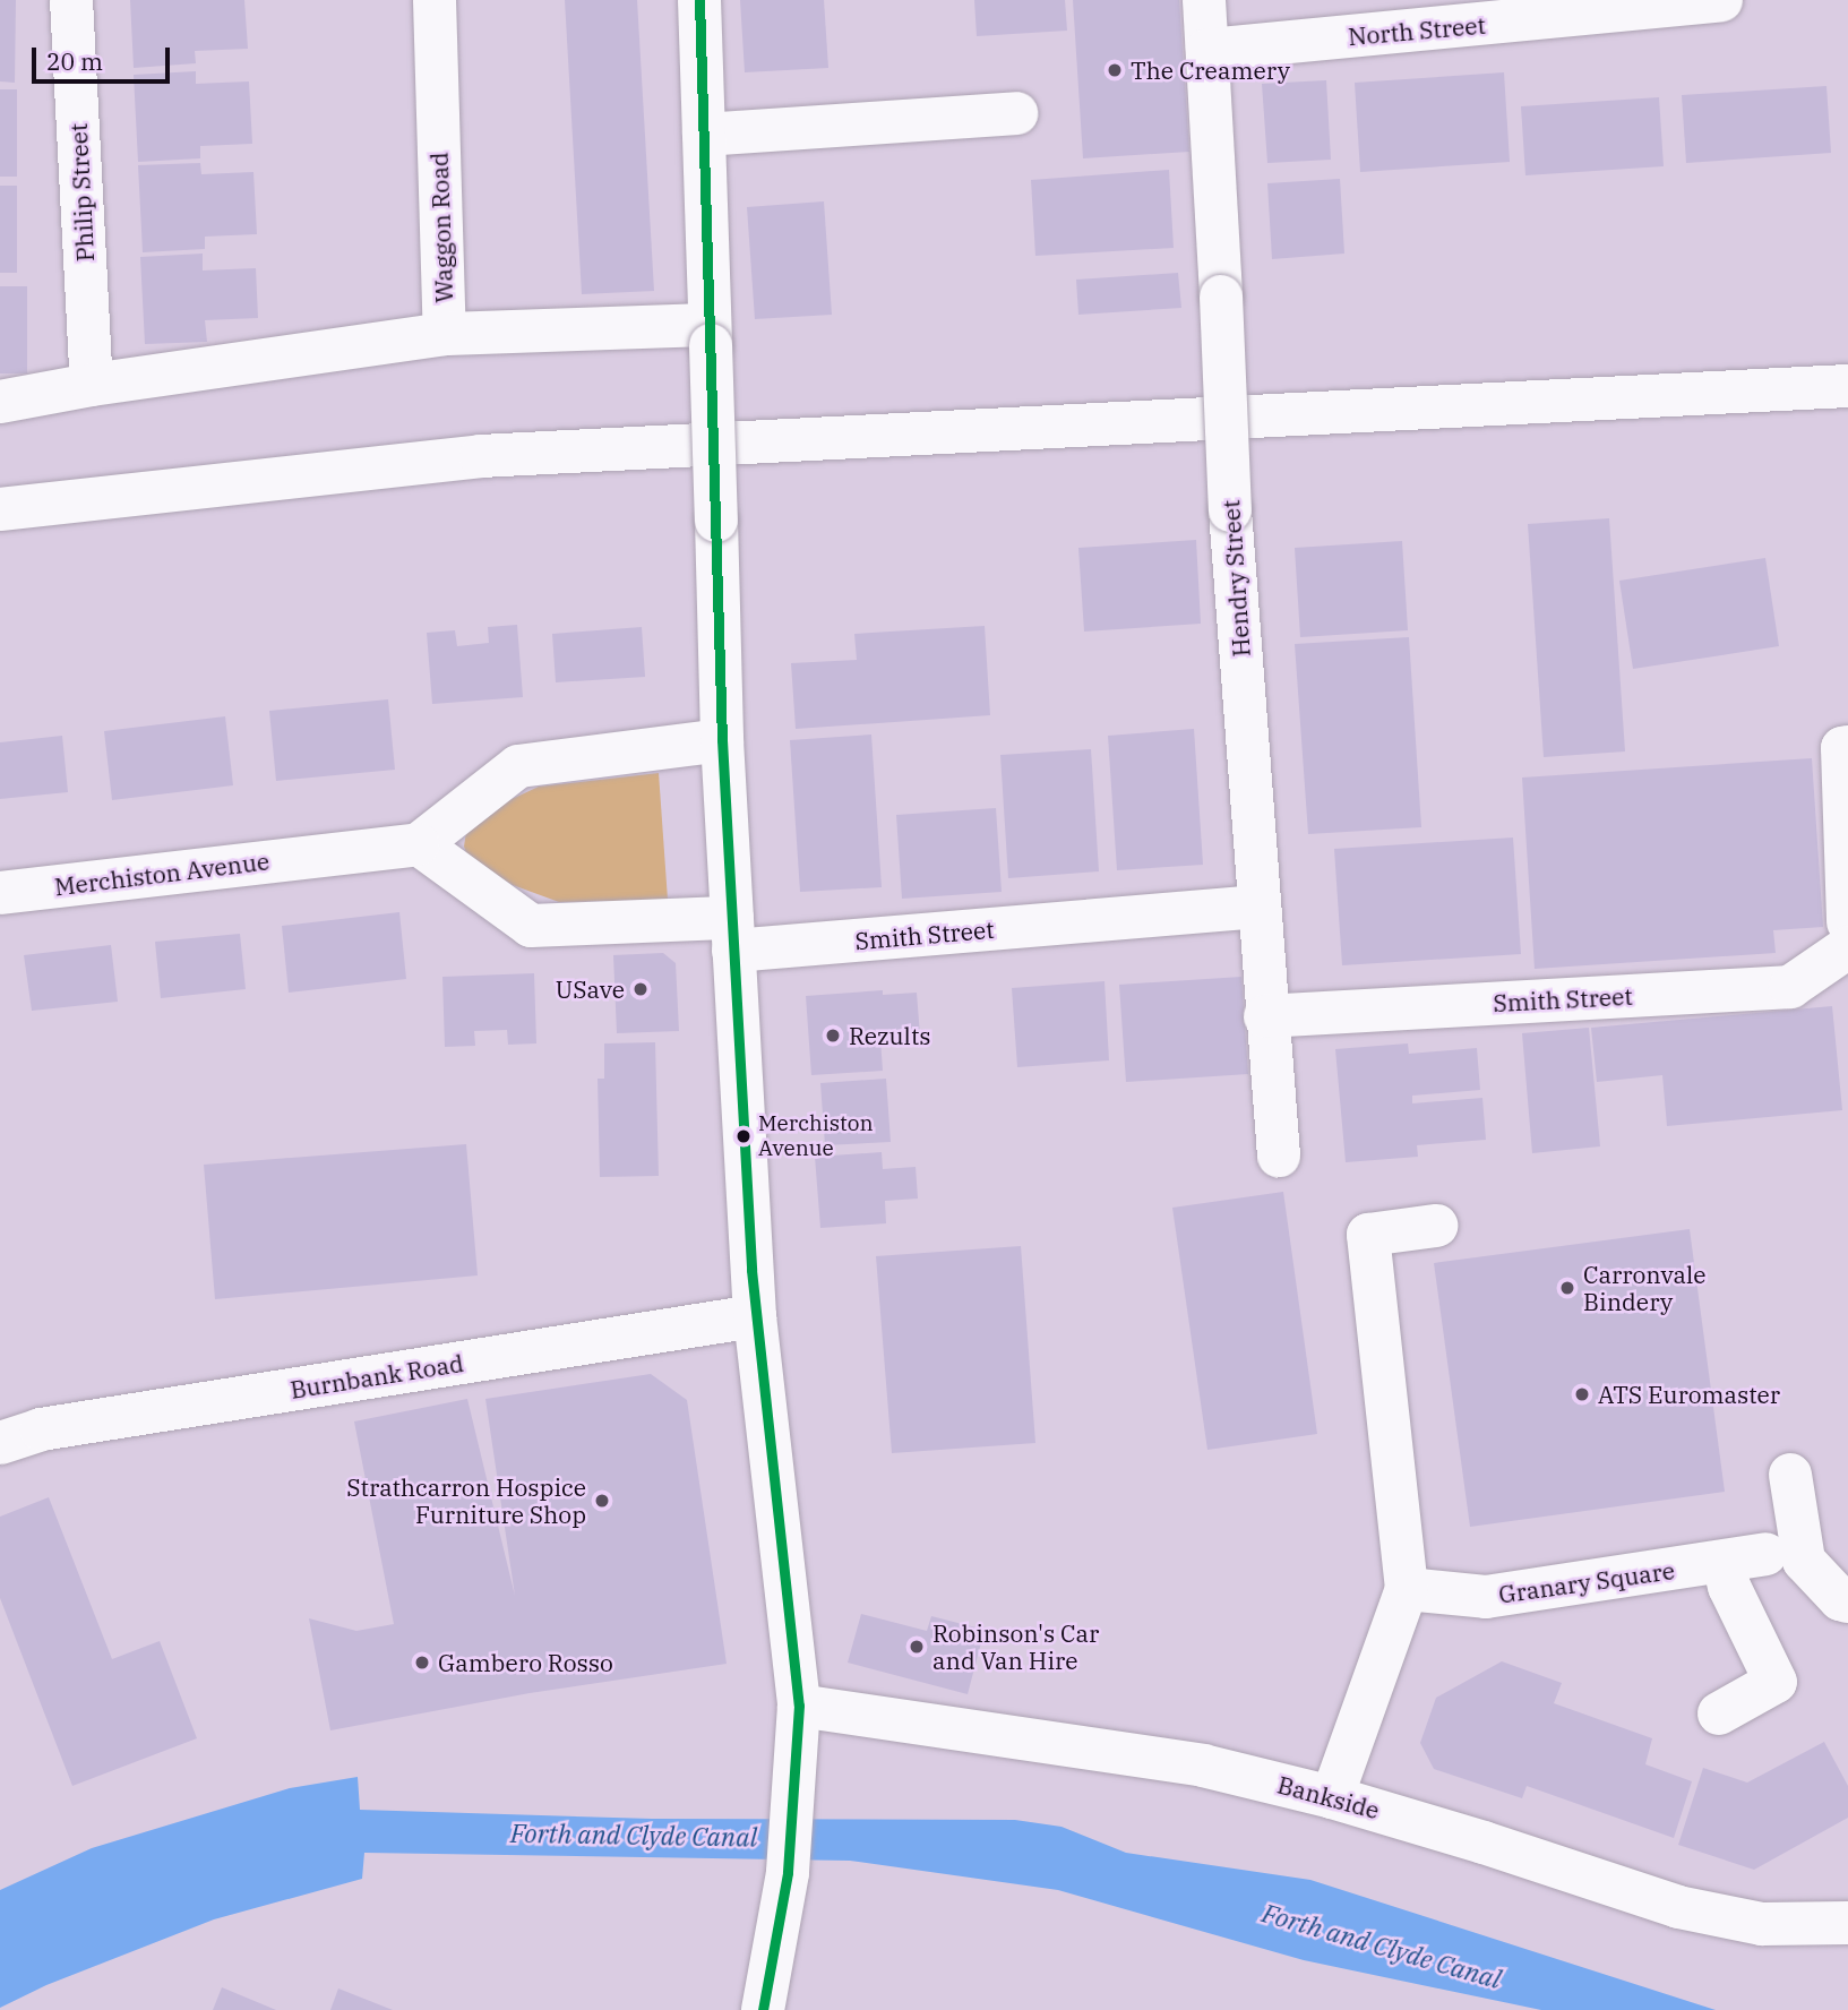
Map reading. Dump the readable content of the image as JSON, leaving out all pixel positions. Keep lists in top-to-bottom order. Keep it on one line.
{"streets":{"street":["North Street","Philip Street","Waggon Road","Hendry Street","Merchiston Avenue","Smith Street","Burnbank Road","Granary Square","Bankside"]},"crossings":[["North Street","Hendry Street"],["Hendry Street","Smith Street"]],"water":["Forth and Clyde Canal"],"places":["The Creamery","USave","Rezults","Merchiston Avenue","Carronvale Bindery","ATS Euromaster","Strathcarron Hospice Furniture Shop","Robinson's Car and Van Hire","Gambero Rosso"],"scale_bar":"20 m"}
